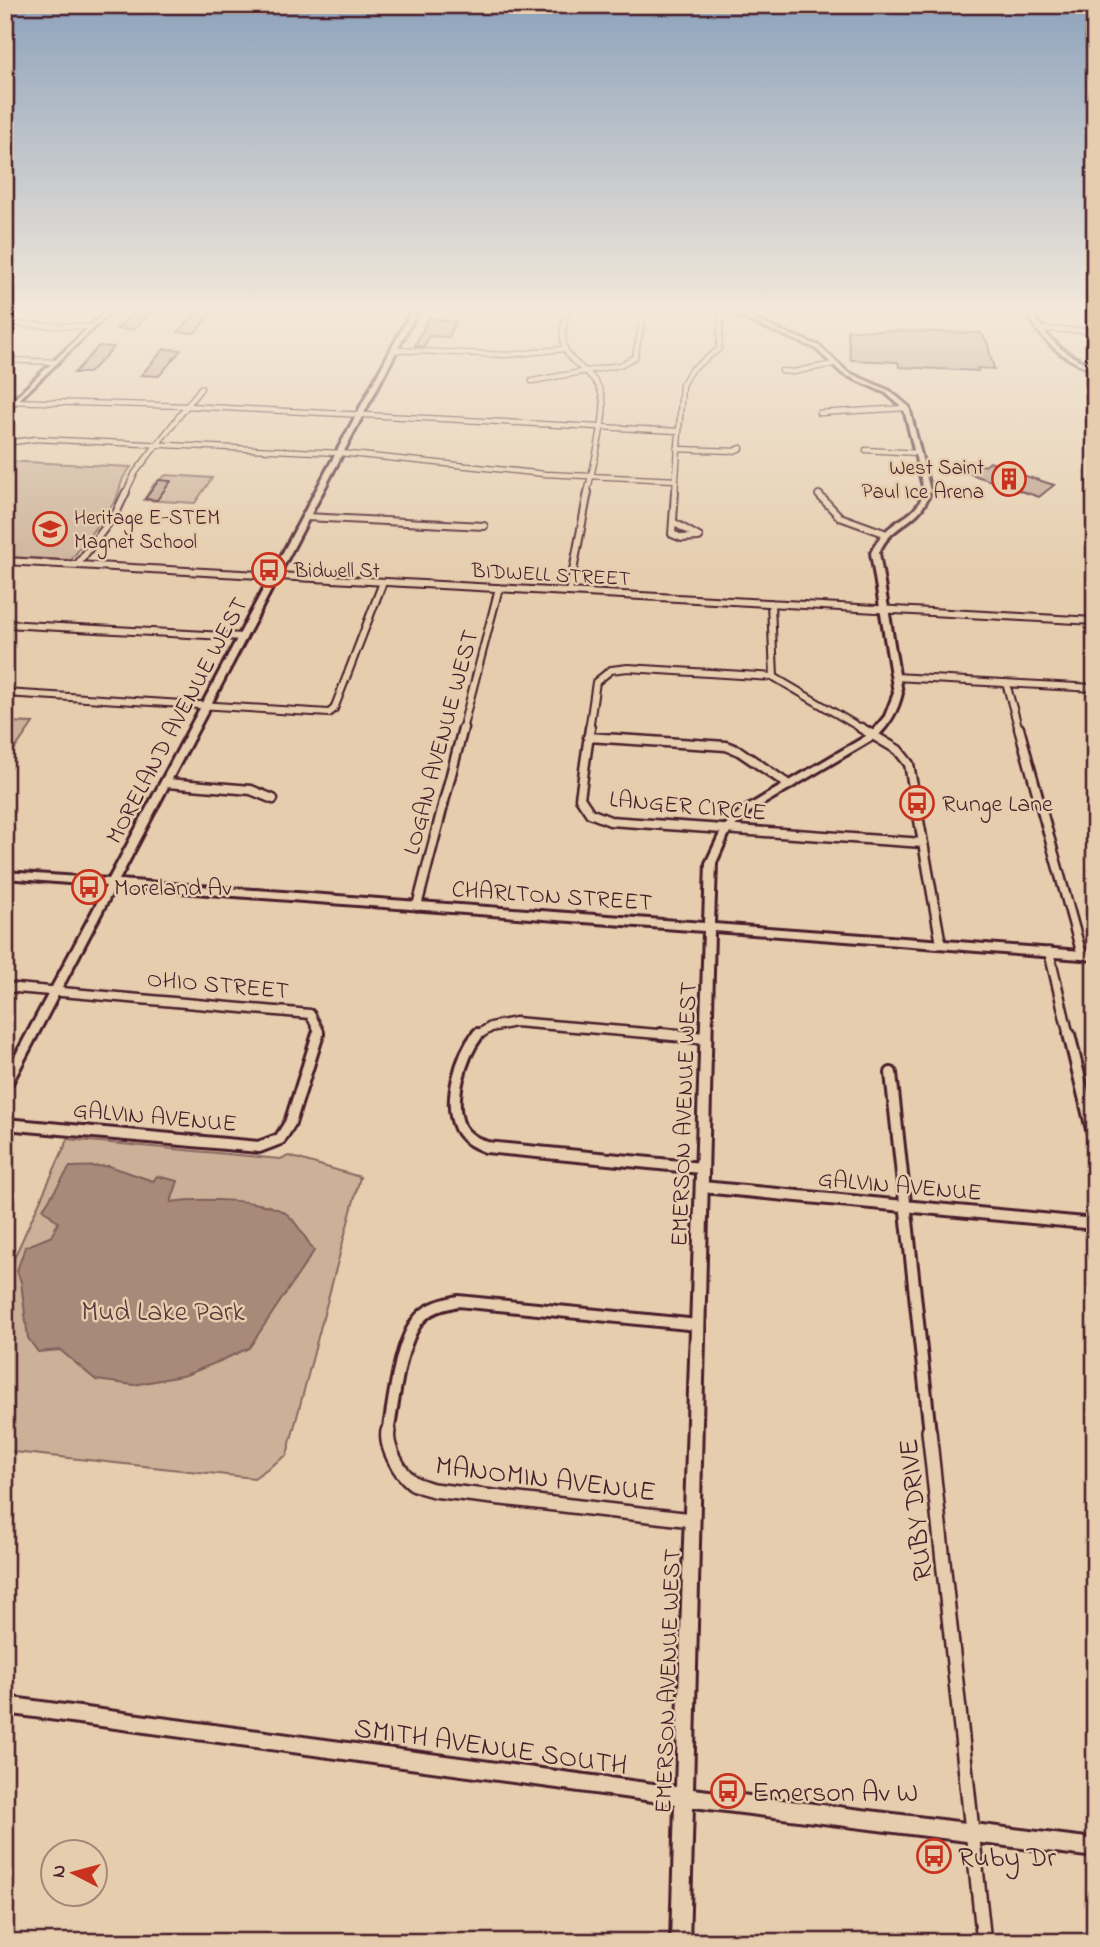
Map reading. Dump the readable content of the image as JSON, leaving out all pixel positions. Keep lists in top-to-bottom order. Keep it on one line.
{"streets":{"street":["BIDWELL STREET","MORELAND AVENUE WEST","LOGAN AVENUE WEST","LANGER CIRCLE","CHARLTON STREET","OHIO STREET","EMERSON AVENUE WEST","GALVIN AVENUE","MANOMIN AVENUE","RUBY DRIVE","SMITH AVENUE SOUTH"]},"crossings":[["BIDWELL STREET","MORELAND AVENUE WEST"],["BIDWELL STREET","LOGAN AVENUE WEST"],["BIDWELL STREET","EMERSON AVENUE WEST"],["MORELAND AVENUE WEST","CHARLTON STREET"],["MORELAND AVENUE WEST","OHIO STREET"],["LOGAN AVENUE WEST","CHARLTON STREET"],["LANGER CIRCLE","CHARLTON STREET"],["LANGER CIRCLE","EMERSON AVENUE WEST"],["CHARLTON STREET","EMERSON AVENUE WEST"],["OHIO STREET","GALVIN AVENUE"],["EMERSON AVENUE WEST","GALVIN AVENUE"],["EMERSON AVENUE WEST","MANOMIN AVENUE"],["EMERSON AVENUE WEST","SMITH AVENUE SOUTH"],["GALVIN AVENUE","RUBY DRIVE"],["RUBY DRIVE","SMITH AVENUE SOUTH"]],"parks":["Mud Lake Park"],"places":{"building":["West Saint Paul Ice Arena"],"school or university":["Heritage E-STEM Magnet School"],"bus stop":["Bidwell St","Runge Lane","Moreland Av","Emerson Av W","Ruby Dr"]},"north":"left"}
